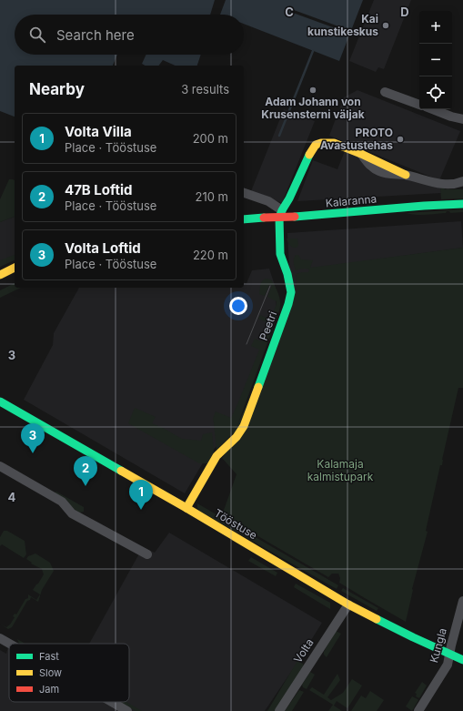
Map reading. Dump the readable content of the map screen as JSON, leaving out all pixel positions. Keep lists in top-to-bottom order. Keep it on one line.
{"streets":{"street":["Kalaranna","Peetri","Tööstuse","Kungla","Volta"]},"crossings":[["Peetri","Tööstuse"],["Tööstuse","Kungla"],["Tööstuse","Volta"]],"parks":["Kalamaja kalmistupark"],"places":["Kai kunstikeskus","Adam Johann von Krusensterni väljak","PROTO Avastustehas"],"legend":["Fast","Slow","Jam"],"page":{"map_buttons":["+","−"],"search":"Search here","heading":["Nearby","3 results"],"list":[{"mark":"1","name":"Volta Villa","note":"Place · Tööstuse","value":"200 m"},{"mark":"2","name":"47B Loftid","note":"Place · Tööstuse","value":"210 m"},{"mark":"3","name":"Volta Loftid","note":"Place · Tööstuse","value":"220 m"}],"pins":["3","2","1"]},"grid":{"columns":["C","D"],"rows":["3","4"]}}
